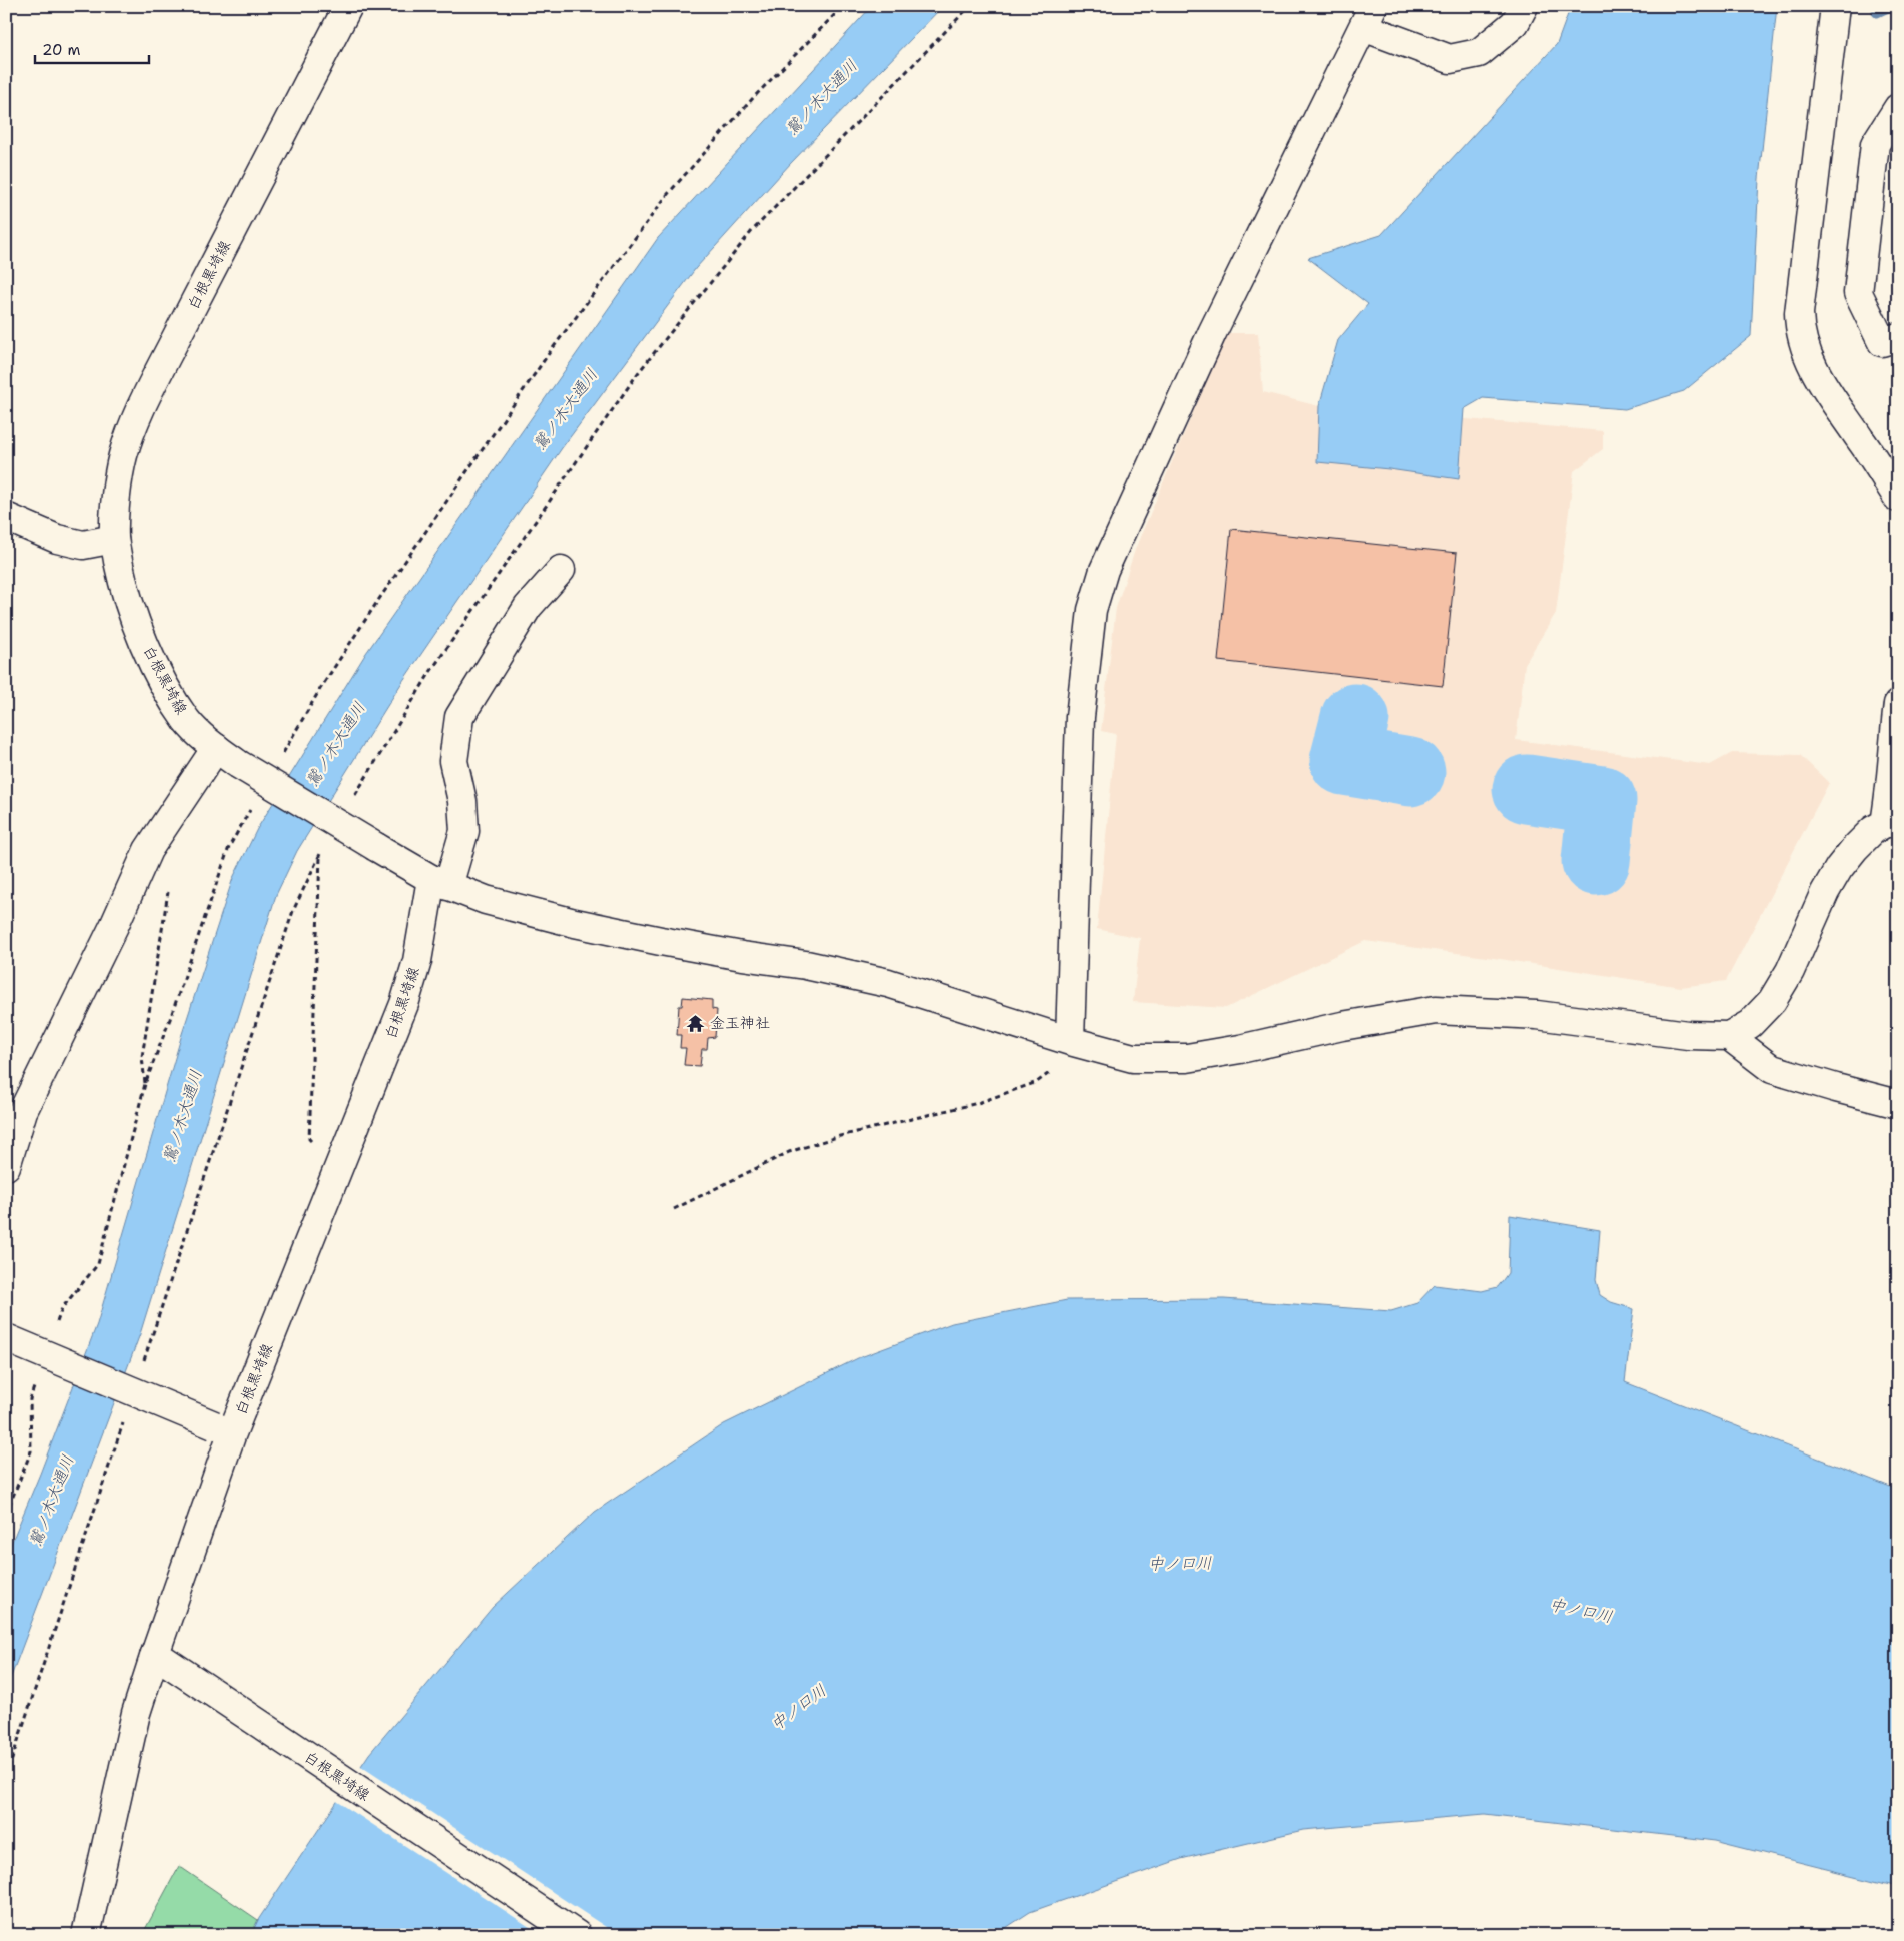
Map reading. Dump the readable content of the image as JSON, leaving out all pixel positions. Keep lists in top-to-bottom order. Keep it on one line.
{"streets":{"main road":["白根黒埼線"]},"water":["鷲ノ木大通川","中ノ口川"],"places":{"temple":["金玉神社"]},"scale_bar":"20 m"}
